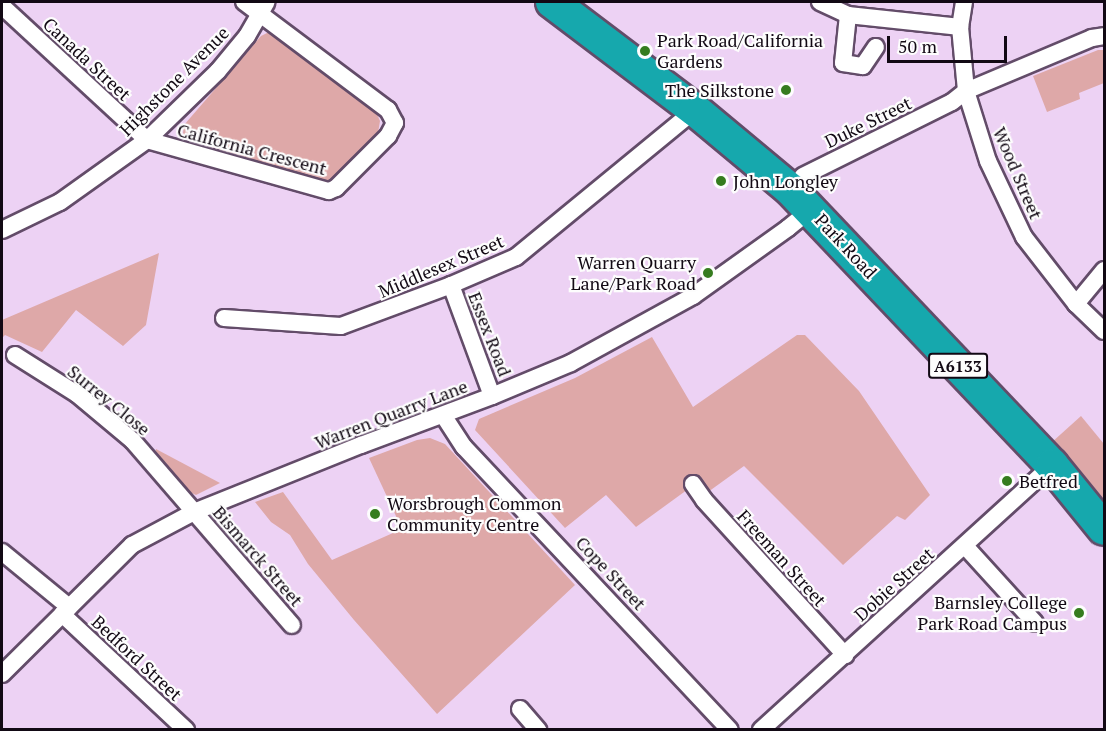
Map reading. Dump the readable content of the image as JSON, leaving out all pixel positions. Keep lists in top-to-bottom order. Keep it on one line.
{"streets":{"highway":["Park Road","A6133"],"street":["Canada Street","Highstone Avenue","Duke Street","California Crescent","Wood Street","Middlesex Street","Essex Road","Surrey Close","Warren Quarry Lane","Bismarck Street","Freeman Street","Cope Street","Dobie Street","Bedford Street"]},"crossings":[["Canada Street","Highstone Avenue"],["Canada Street","California Crescent"],["Highstone Avenue","California Crescent"],["Duke Street","Wood Street"],["Duke Street","Park Road"],["Duke Street","Warren Quarry Lane"],["Park Road","Middlesex Street"],["Park Road","Warren Quarry Lane"],["Park Road","Dobie Street"],["Middlesex Street","Essex Road"],["Essex Road","Warren Quarry Lane"],["Surrey Close","Warren Quarry Lane"],["Surrey Close","Bismarck Street"],["Warren Quarry Lane","Bismarck Street"],["Warren Quarry Lane","Cope Street"],["Warren Quarry Lane","Bedford Street"],["Freeman Street","Dobie Street"]],"places":["Park Road/California Gardens","The Silkstone","John Longley","Warren Quarry Lane/Park Road","Betfred","Worsbrough Common Community Centre","Barnsley College Park Road Campus"],"scale_bar":"50 m"}
